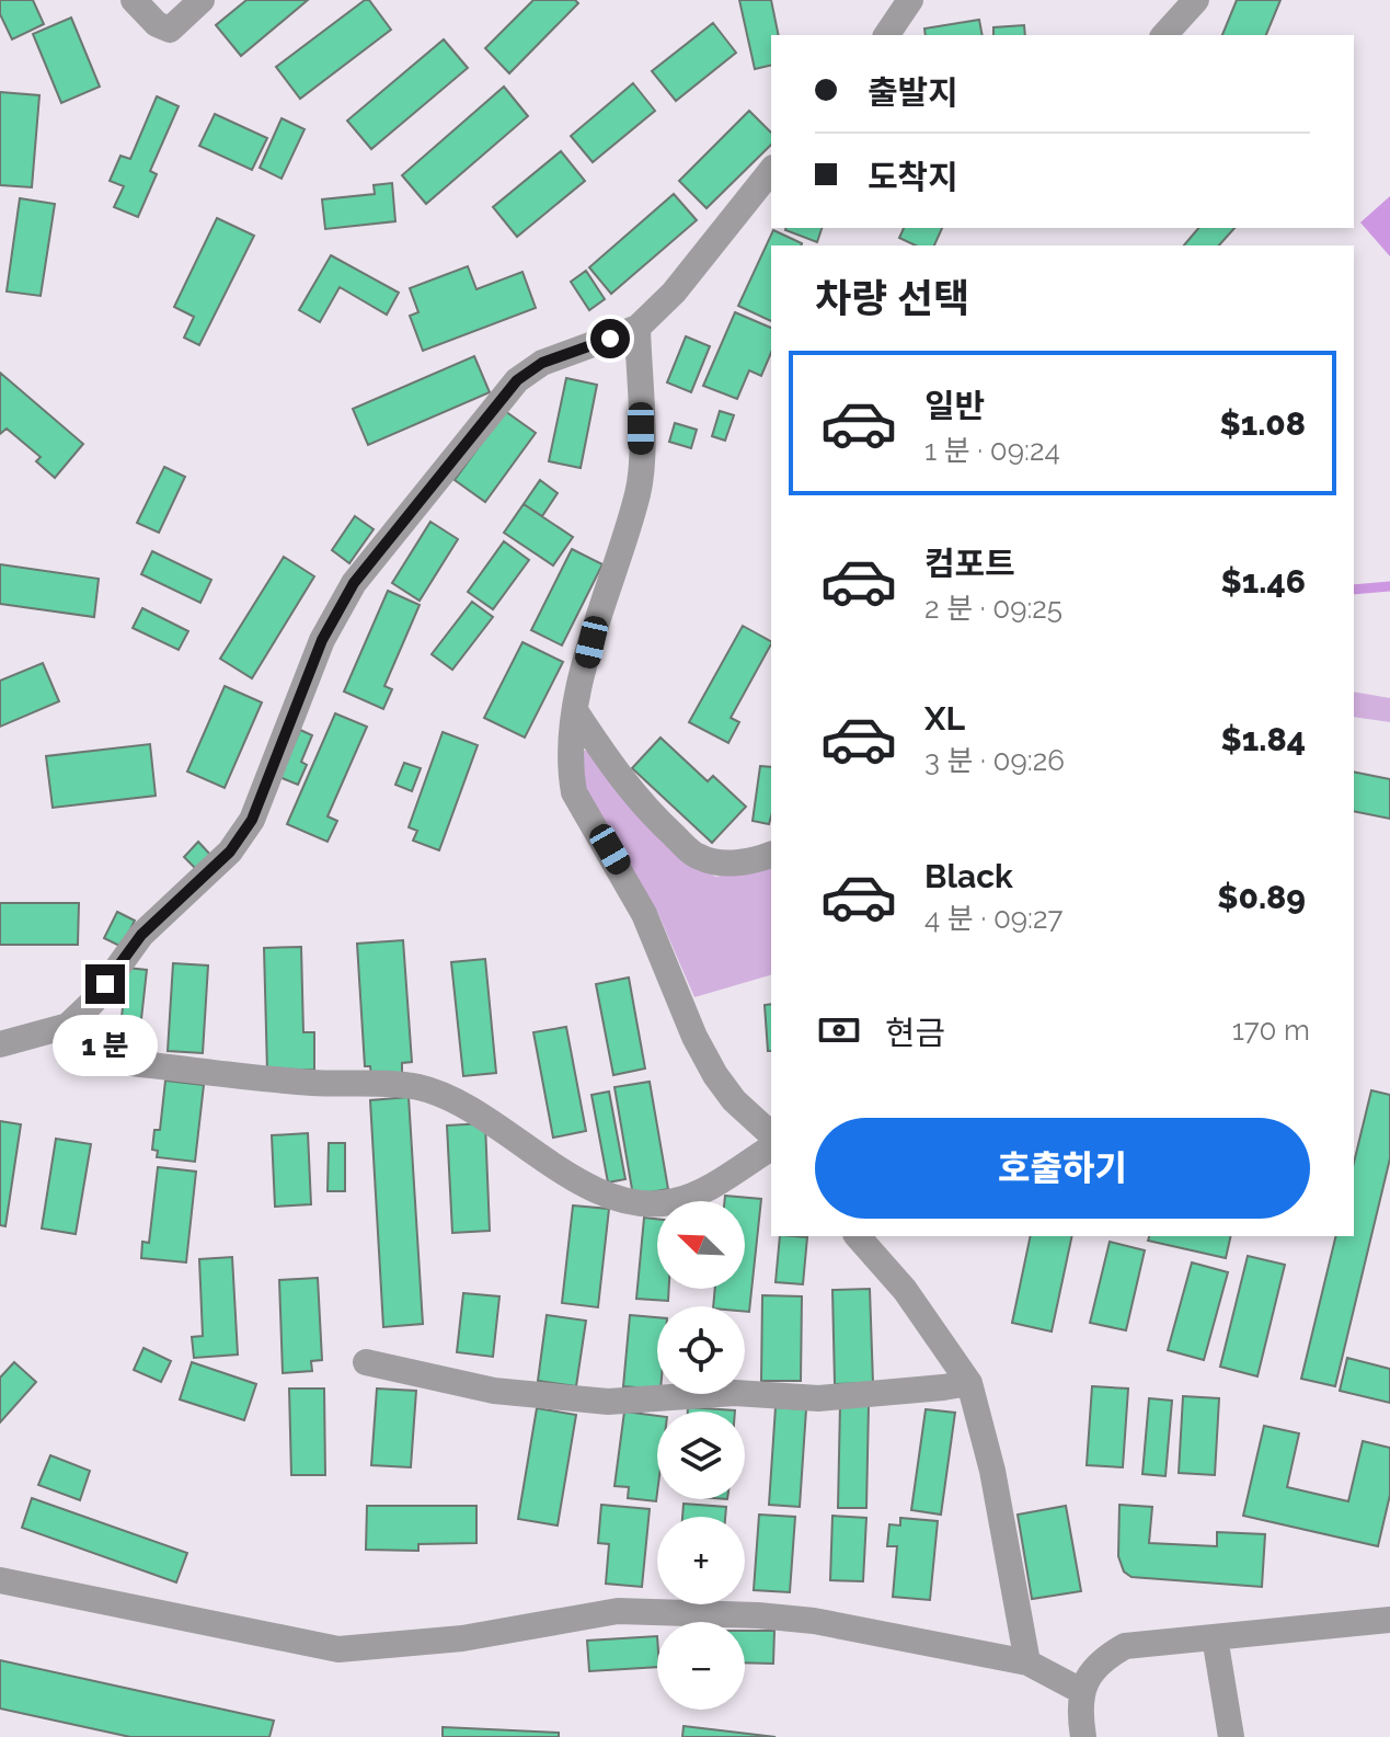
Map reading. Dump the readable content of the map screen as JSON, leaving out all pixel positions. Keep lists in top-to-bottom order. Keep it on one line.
{"north":"top left","page":{"banner":["출발지","도착지"],"heading":"차량 선택","list":[{"name":"일반","note":"1 분 · 09:24","value":"$1.08"},{"name":"컴포트","note":"2 분 · 09:25","value":"$1.46"},{"name":"XL","note":"3 분 · 09:26","value":"$1.84"},{"name":"Black","note":"4 분 · 09:27","value":"$0.89"}],"pay":["현금","170 m"],"bubble":"1 분","buttons":"호출하기","map_buttons":["+","−"]}}
